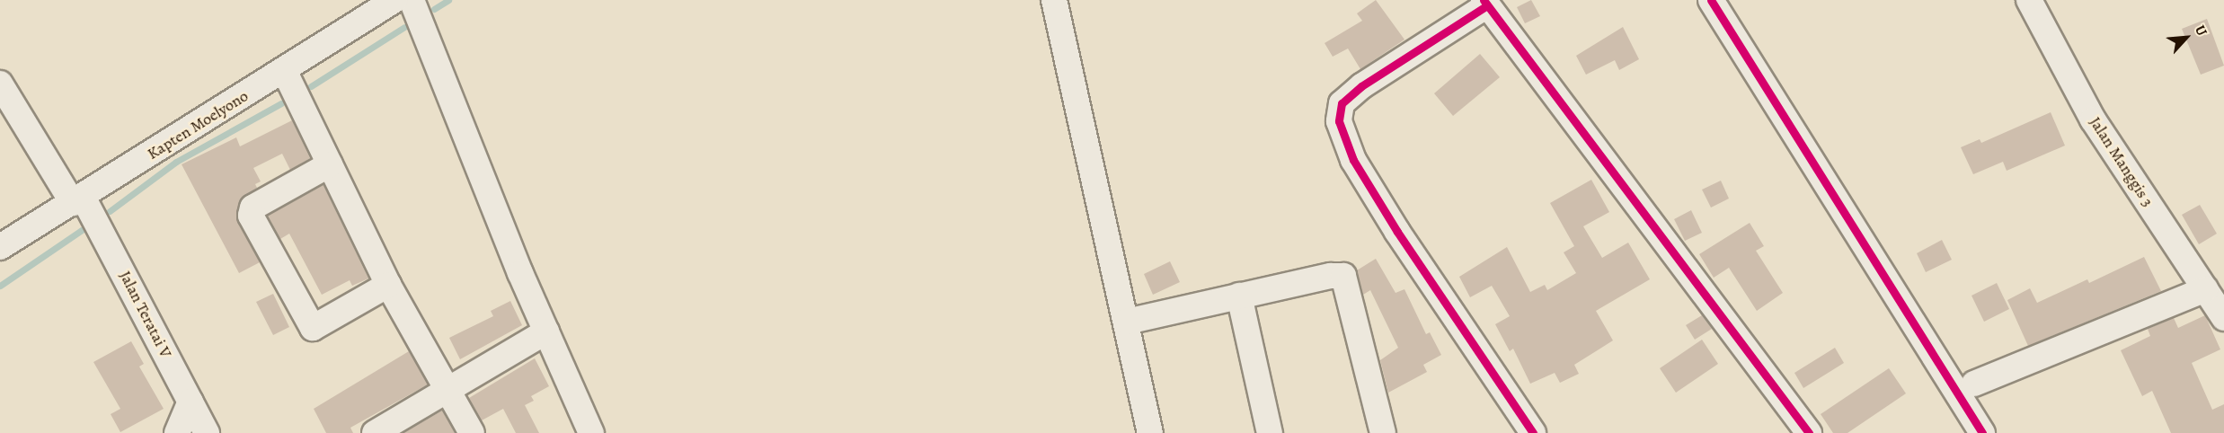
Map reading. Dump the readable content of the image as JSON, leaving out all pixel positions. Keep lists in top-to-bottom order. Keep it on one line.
{"streets":{"street":["Kapten Moelyono","Jalan Manggis 3","Jalan Teratai V"]},"crossings":[["Kapten Moelyono","Jalan Teratai V"]],"north":"top right"}
